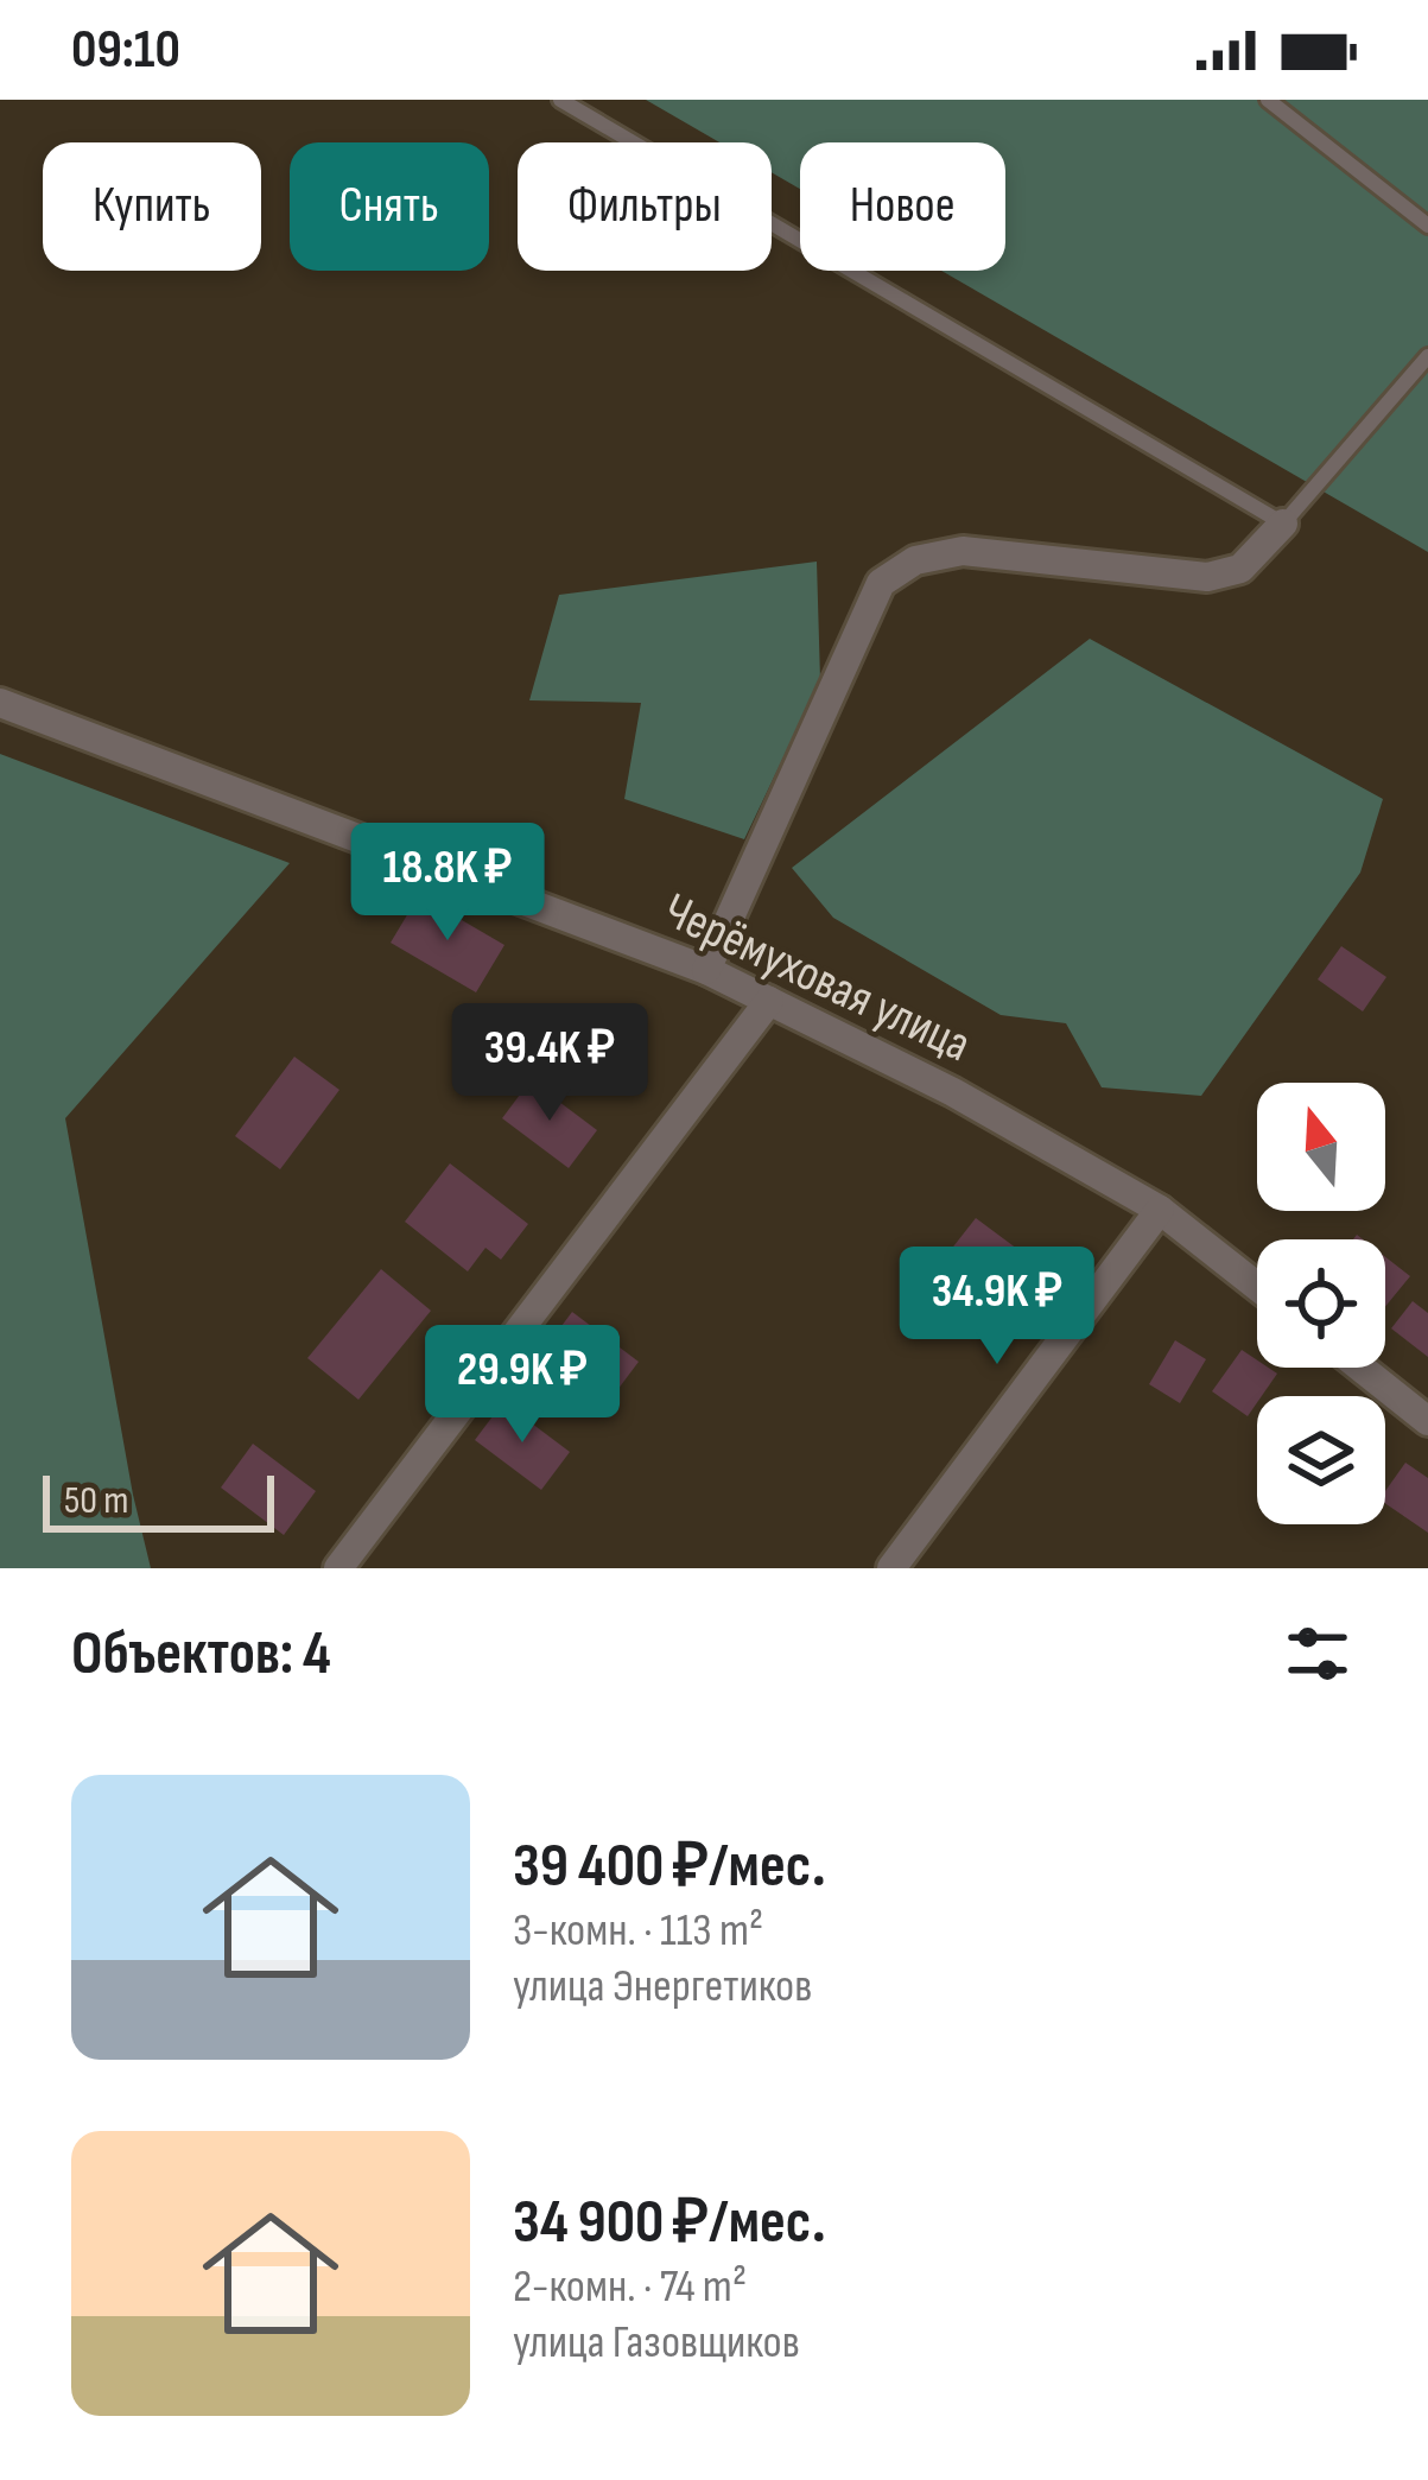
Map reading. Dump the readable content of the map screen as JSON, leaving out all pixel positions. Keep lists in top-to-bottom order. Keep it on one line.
{"streets":{"street":["Черёмуховая улица"]},"scale_bar":"50 m","north":"top","page":{"status":"09:10","chip":["Купить","Снять","Фильтры","Новое"],"price":["18.8K ₽","39.4K ₽","34.9K ₽","29.9K ₽"],"scale":"50 m","heading":"Объектов: 4","list":[{"name":"39 400 ₽/мес.","note":"3-комн. · 113 m² · улица Энергетиков"},{"name":"34 900 ₽/мес.","note":"2-комн. · 74 m² · улица Газовщиков"}]}}
